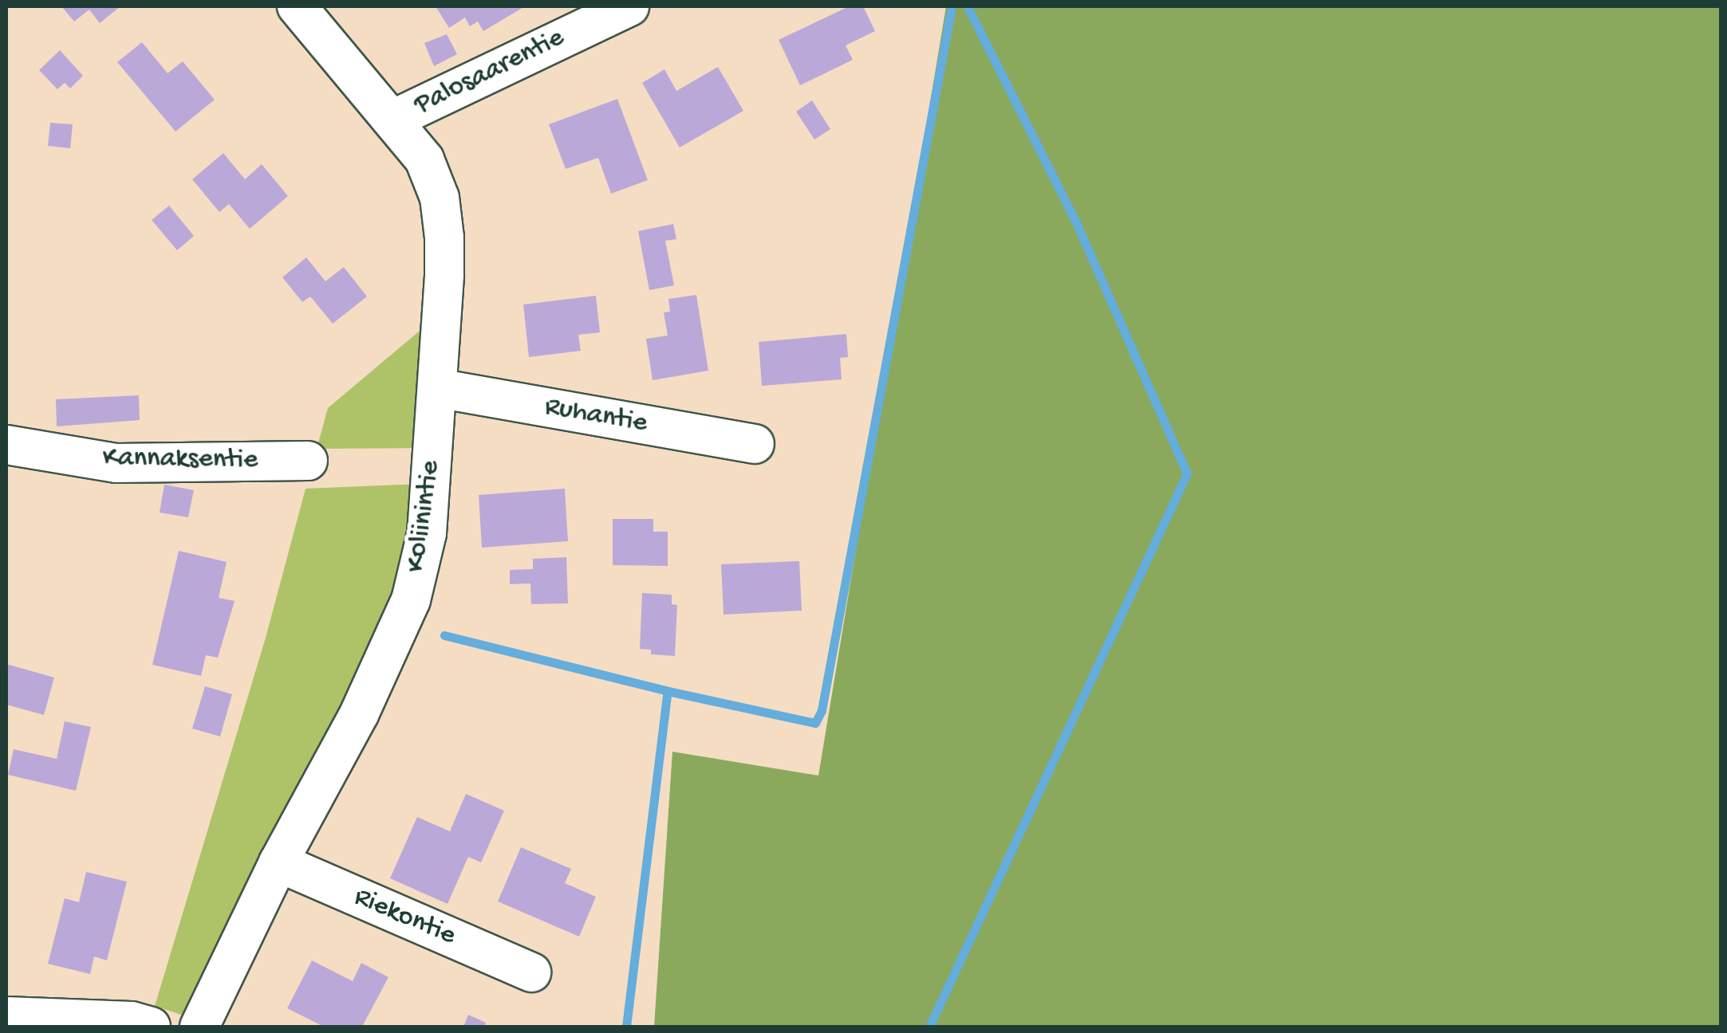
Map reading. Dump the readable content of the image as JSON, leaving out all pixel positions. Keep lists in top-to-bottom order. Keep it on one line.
{"streets":{"street":["Palosaarentie","Ruhantie","Kannaksentie","Koliinintie","Riekontie"]},"crossings":[["Palosaarentie","Koliinintie"],["Ruhantie","Koliinintie"],["Koliinintie","Riekontie"]]}
